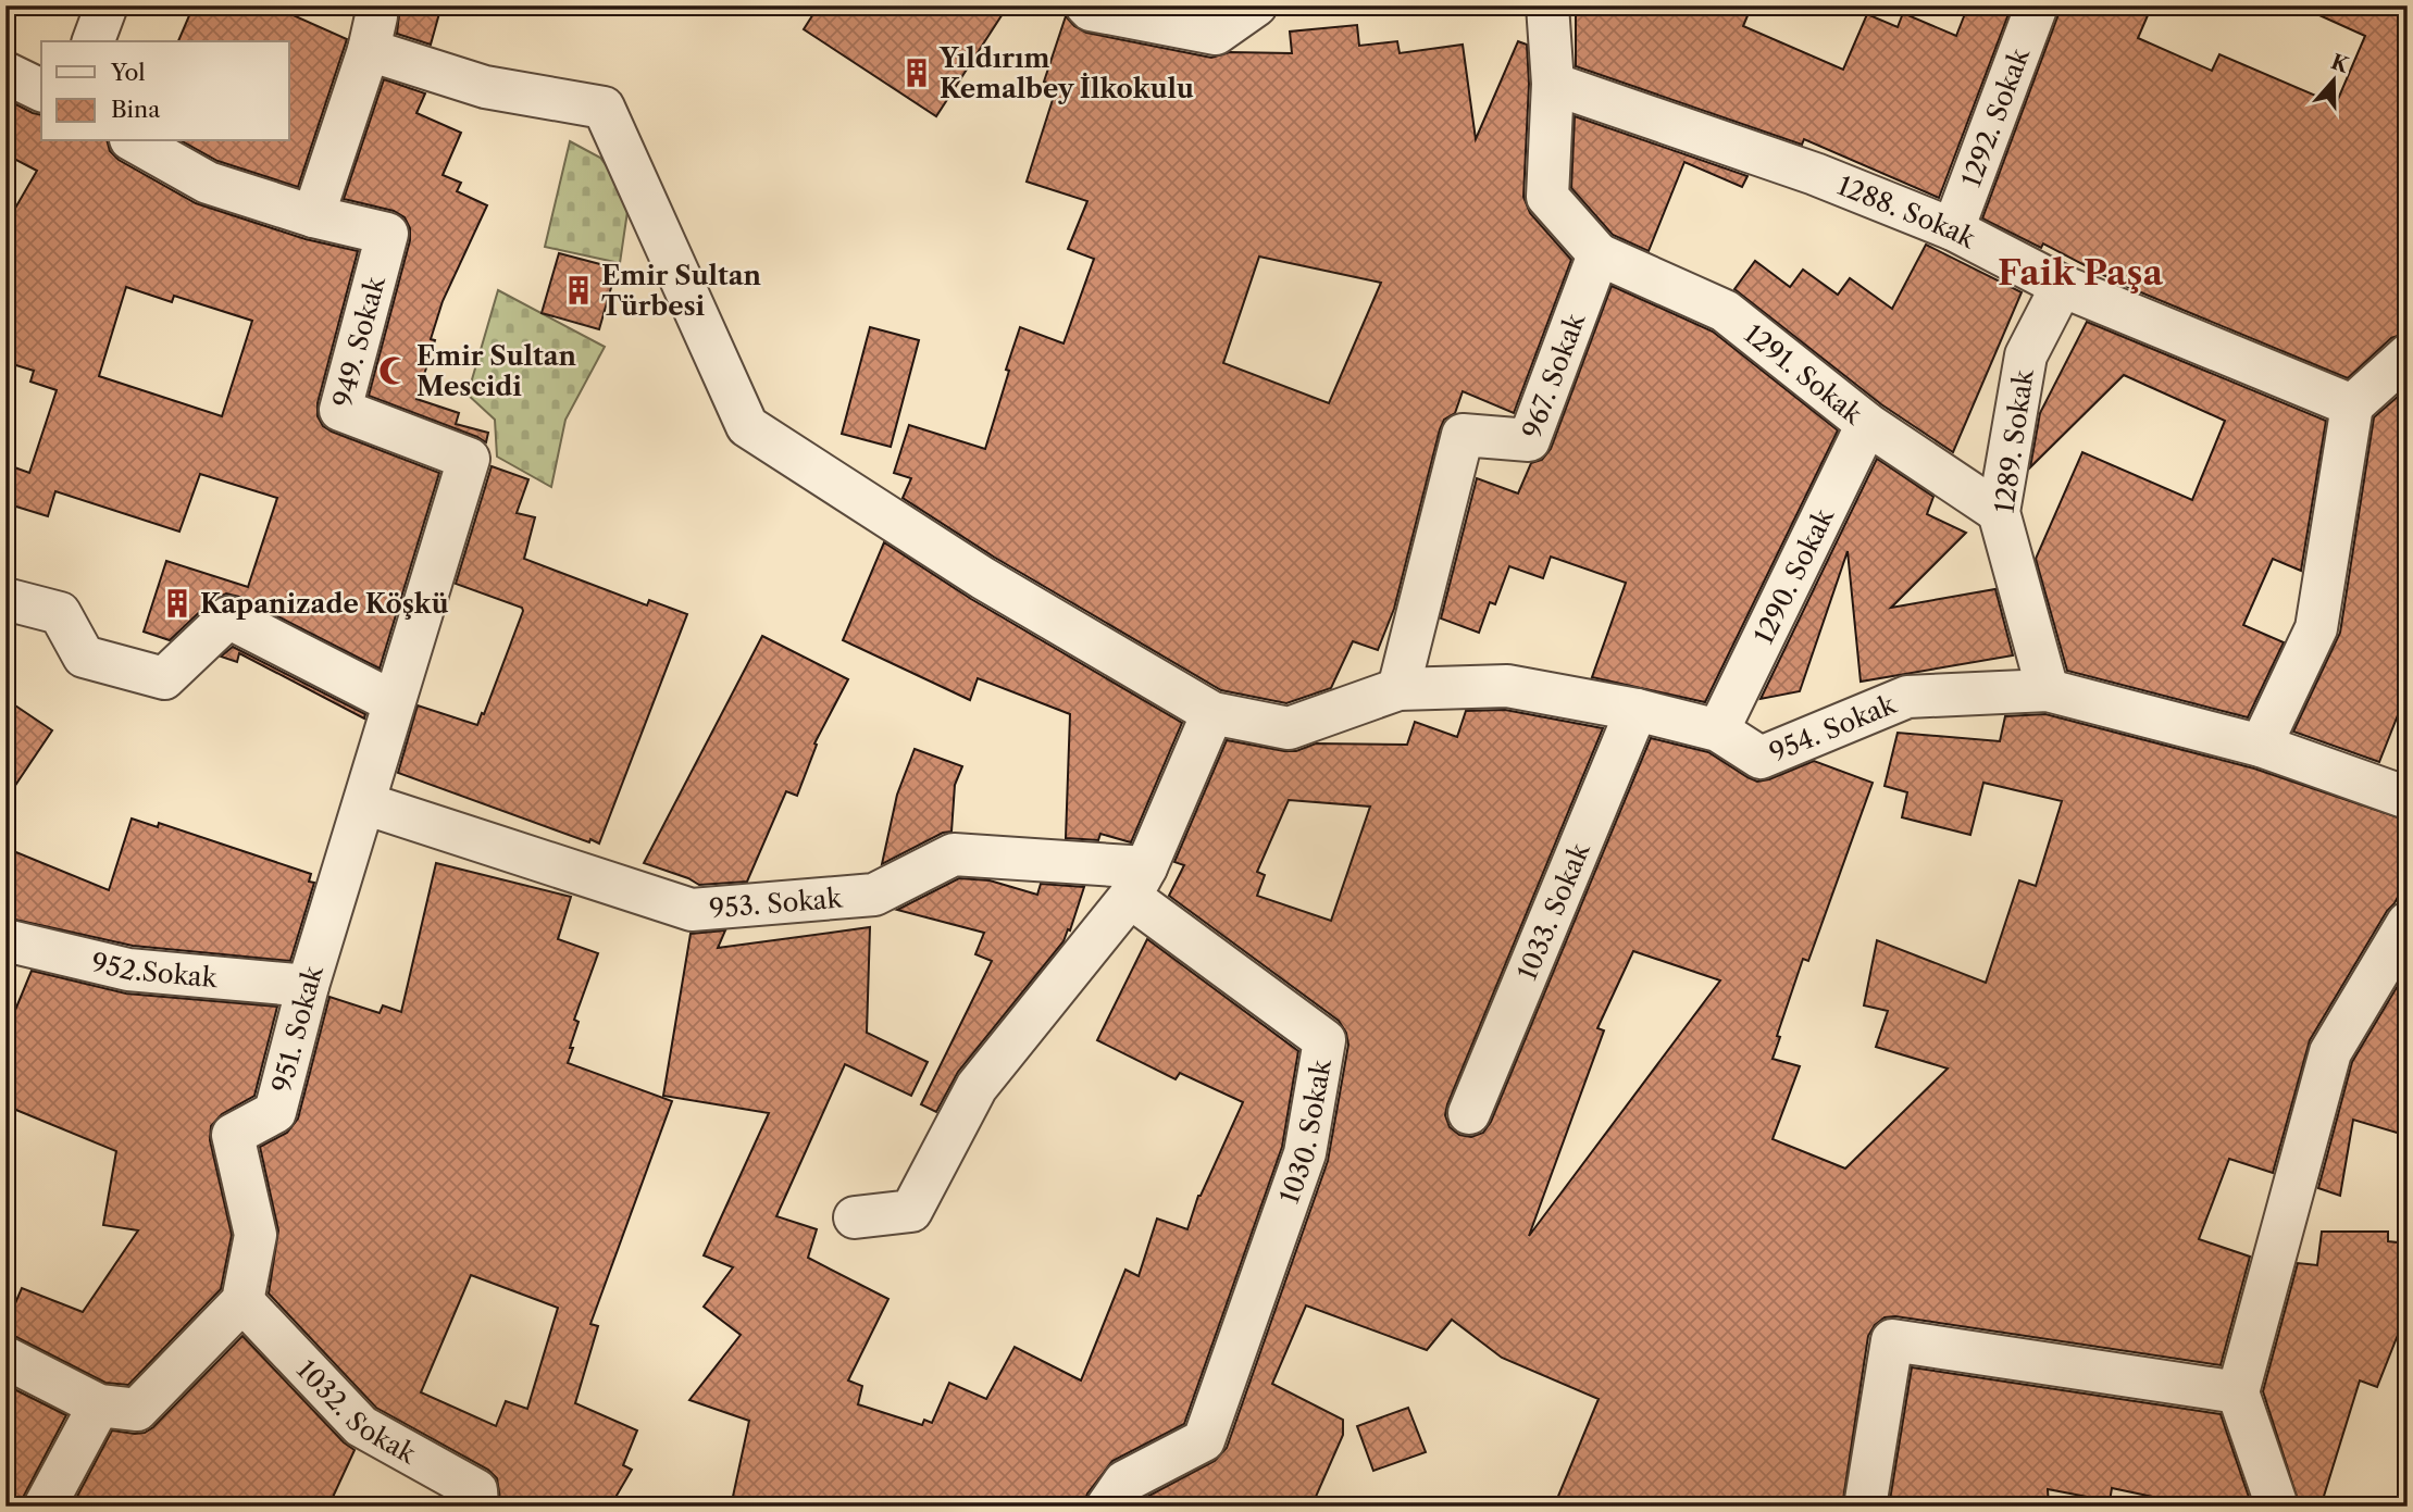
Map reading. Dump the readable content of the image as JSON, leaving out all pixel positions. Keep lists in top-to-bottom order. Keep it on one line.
{"streets":{"street":["1292. Sokak","1288. Sokak","949. Sokak","967. Sokak","1291. Sokak","1289. Sokak","1290. Sokak","954. Sokak","953. Sokak","1033. Sokak","952.Sokak","951. Sokak","1030. Sokak","1032. Sokak"]},"crossings":[["1292. Sokak","1288. Sokak"],["1288. Sokak","1289. Sokak"],["949. Sokak","953. Sokak"],["949. Sokak","951. Sokak"],["967. Sokak","1291. Sokak"],["967. Sokak","954. Sokak"],["1291. Sokak","1289. Sokak"],["1291. Sokak","1290. Sokak"],["1289. Sokak","954. Sokak"],["1290. Sokak","954. Sokak"],["954. Sokak","1033. Sokak"],["953. Sokak","951. Sokak"],["953. Sokak","1030. Sokak"],["952.Sokak","951. Sokak"],["951. Sokak","1032. Sokak"]],"districts":["Faik Paşa"],"places":{"building":["Yıldırım Kemalbey İlkokulu","Emir Sultan Türbesi","Kapanizade Köşkü"],"mosque":["Emir Sultan Mescidi"]},"legend":["Yol","Bina"],"north":"top"}
